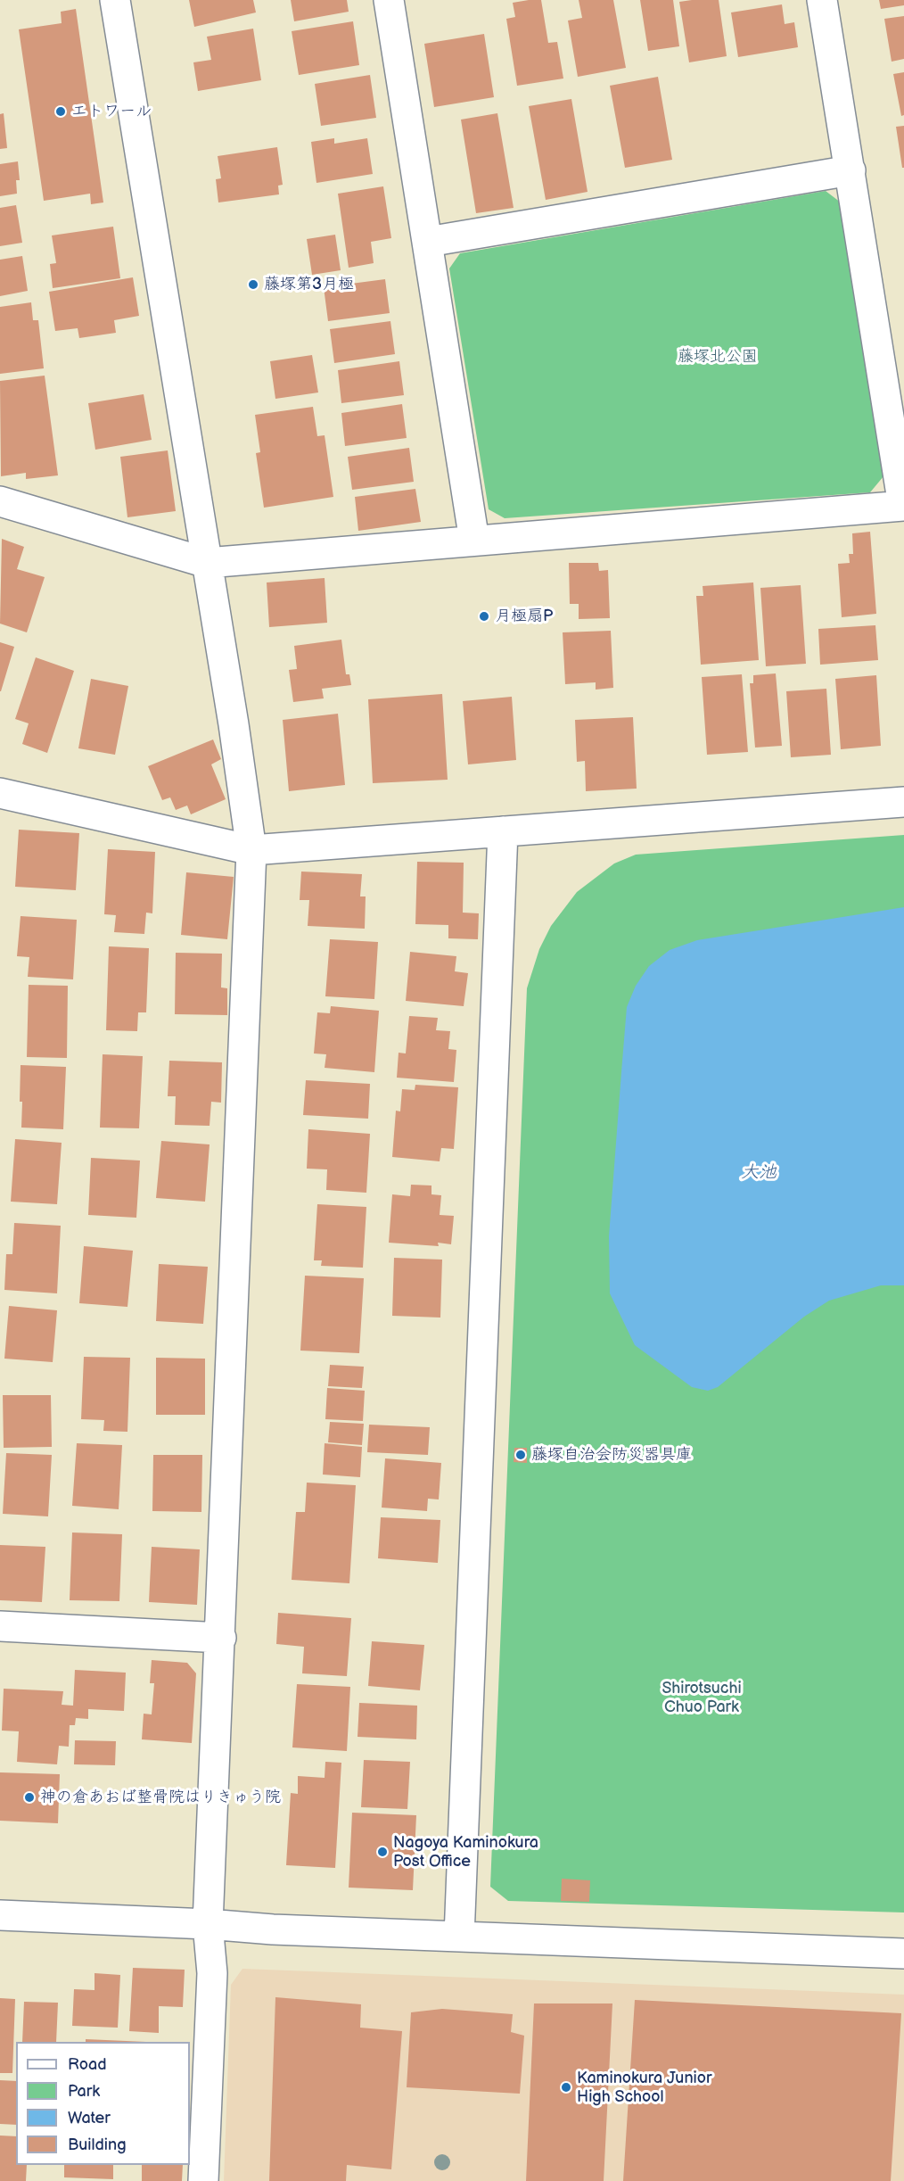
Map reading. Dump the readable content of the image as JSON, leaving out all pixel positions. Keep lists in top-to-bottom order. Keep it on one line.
{"water":["大池"],"parks":["藤塚北公園","Shirotsuchi Chuo Park"],"places":["エトワール","藤塚第3月極","月極扇P","藤塚自治会防災器具庫","神の倉あおば整骨院はりきゅう院","Nagoya Kaminokura Post Office","Kaminokura Junior High School"],"legend":["Road","Park","Water","Building"]}
